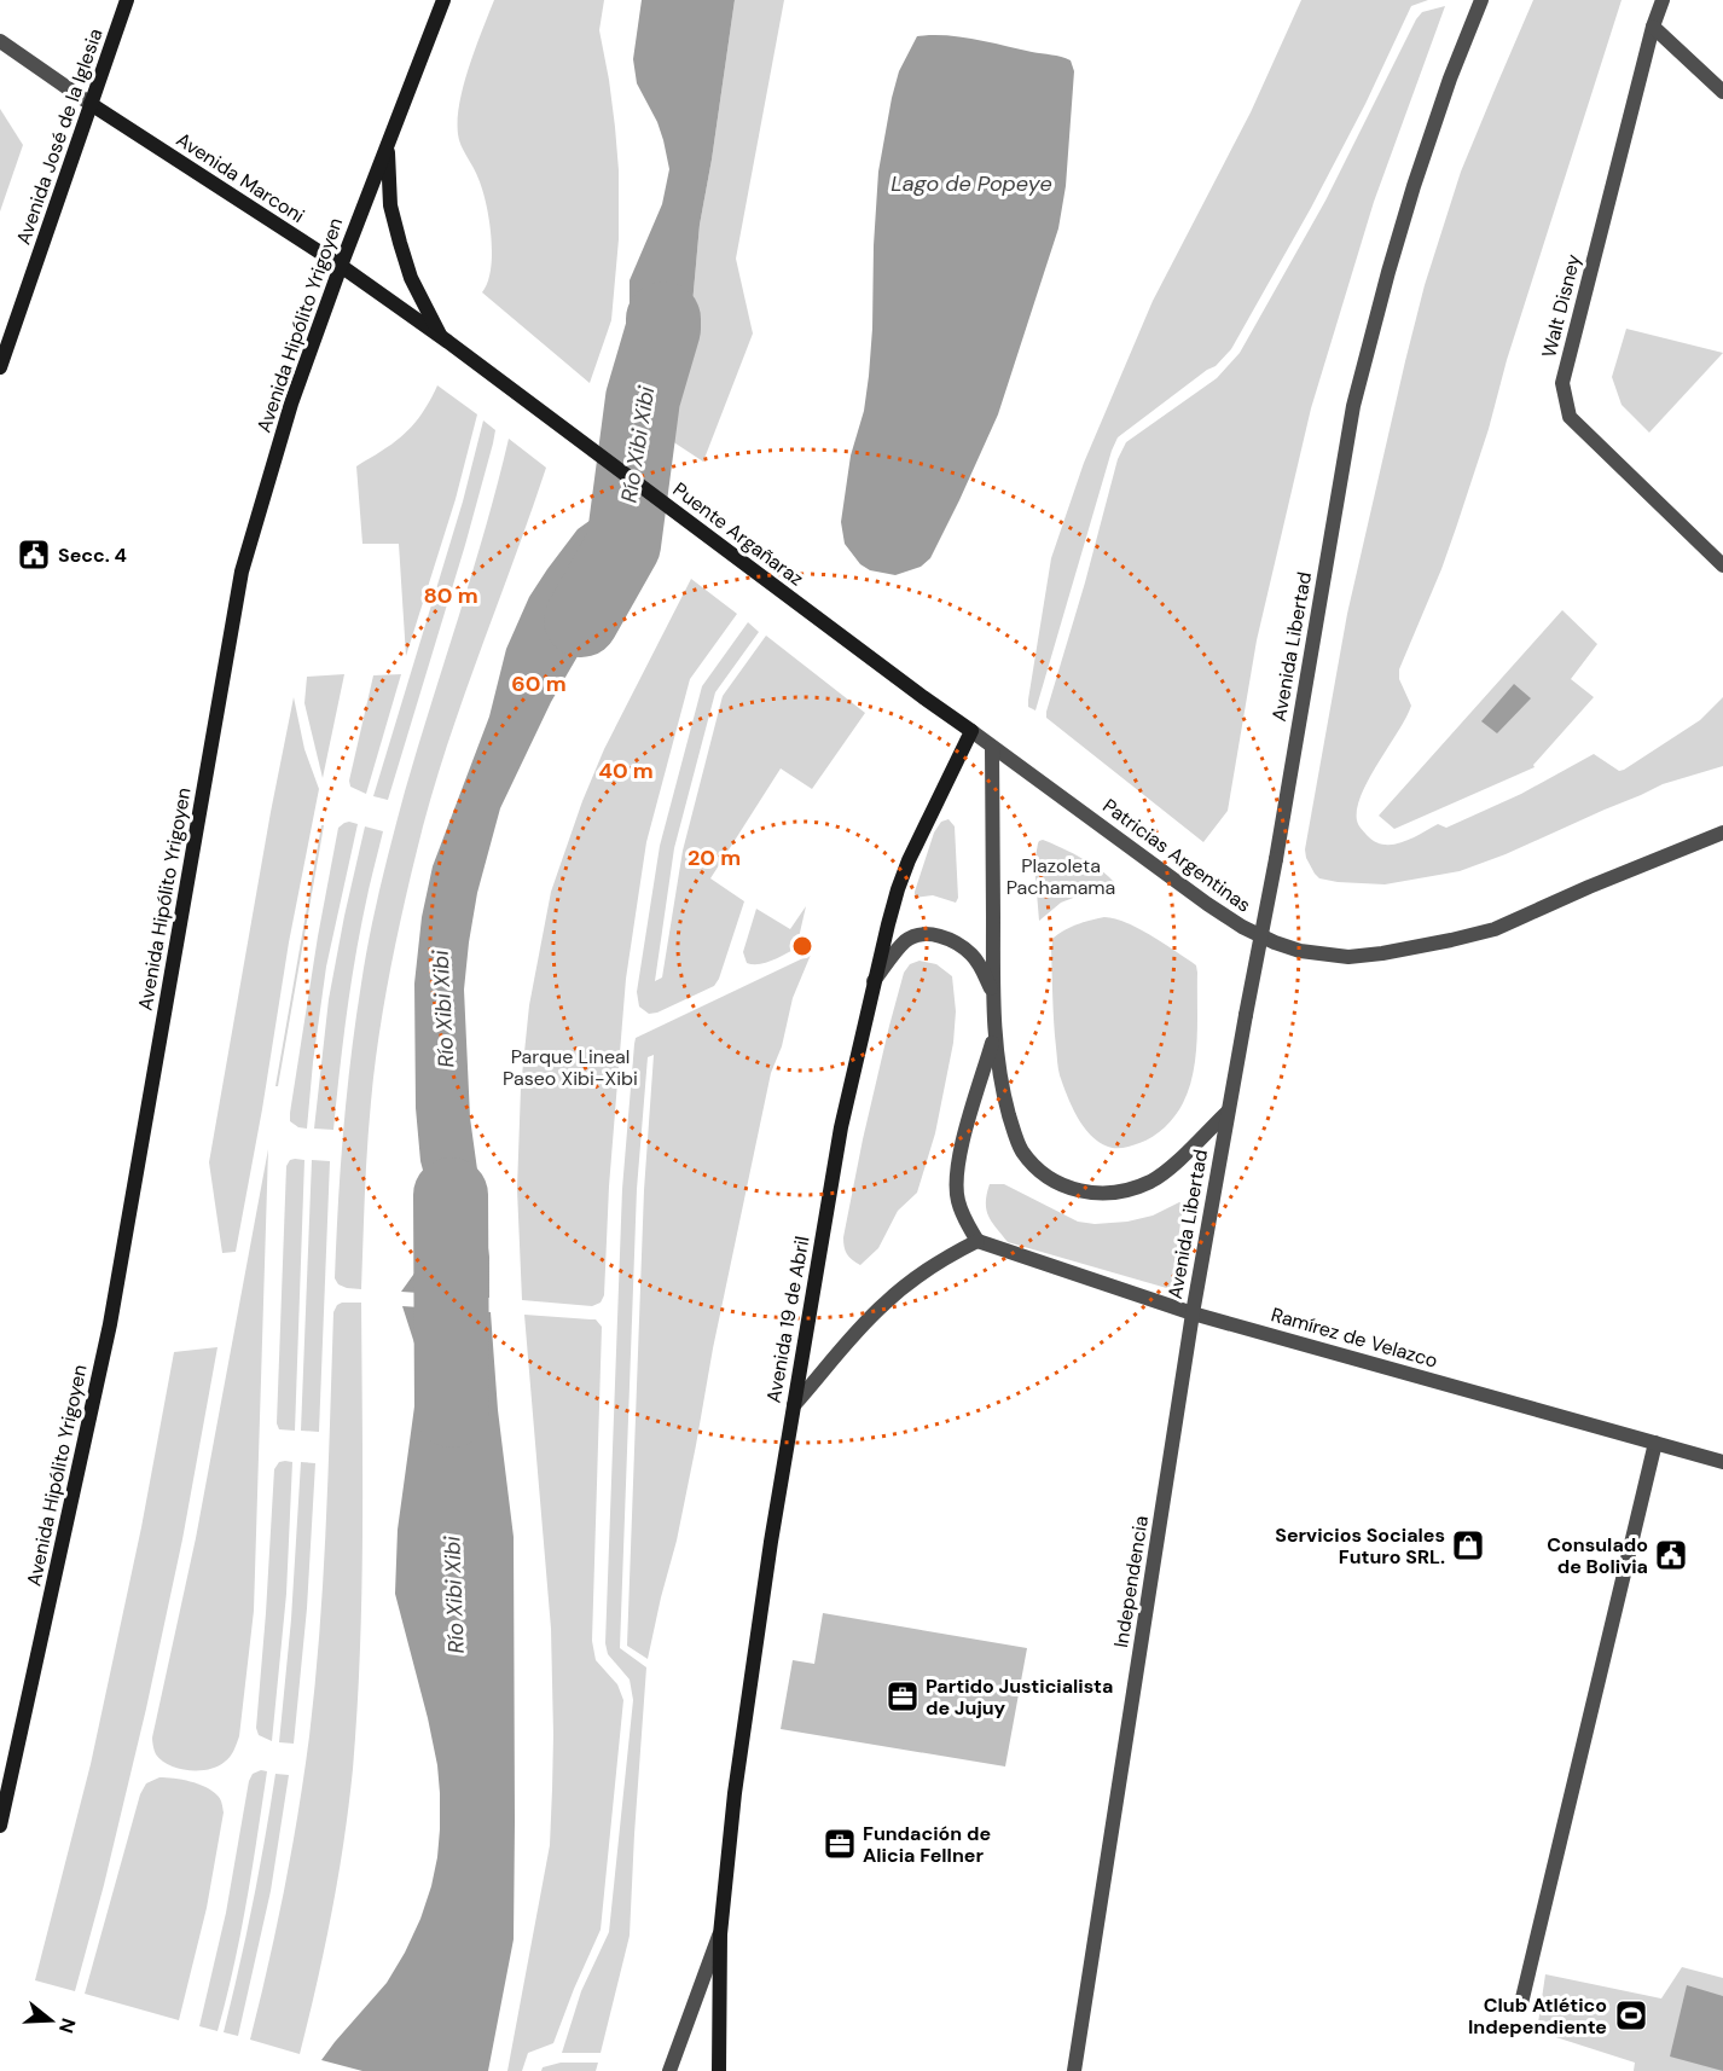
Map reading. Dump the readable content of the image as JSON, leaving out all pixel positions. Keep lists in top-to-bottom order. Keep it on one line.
{"streets":{"main road":["Avenida José de la Iglesia","Avenida Marconi","Avenida Hipólito Yrigoyen","Puente Argañaraz","Patricias Argentinas","Avenida 19 de Abril"],"street":["Walt Disney","Avenida Libertad","Ramírez de Velazco","Independencia"]},"crossings":[["Avenida José de la Iglesia","Avenida Marconi"],["Avenida Marconi","Avenida Hipólito Yrigoyen"],["Avenida Marconi","Puente Argañaraz"],["Puente Argañaraz","Patricias Argentinas"],["Avenida Libertad","Ramírez de Velazco"],["Avenida Libertad","Independencia"],["Patricias Argentinas","Avenida 19 de Abril"],["Ramírez de Velazco","Independencia"]],"water":["Lago de Popeye","Río Xibi Xibi"],"parks":["Plazoleta Pachamama","Parque Lineal Paseo Xibi-Xibi"],"places":{"public building":["Secc. 4","Consulado de Bolivia"],"shop":["Servicios Sociales Futuro SRL."],"office":["Partido Justicialista de Jujuy","Fundación de Alicia Fellner"],"sports":["Club Atlético Independiente"]},"north":"right","rings":["80 m","60 m","40 m","20 m"]}
